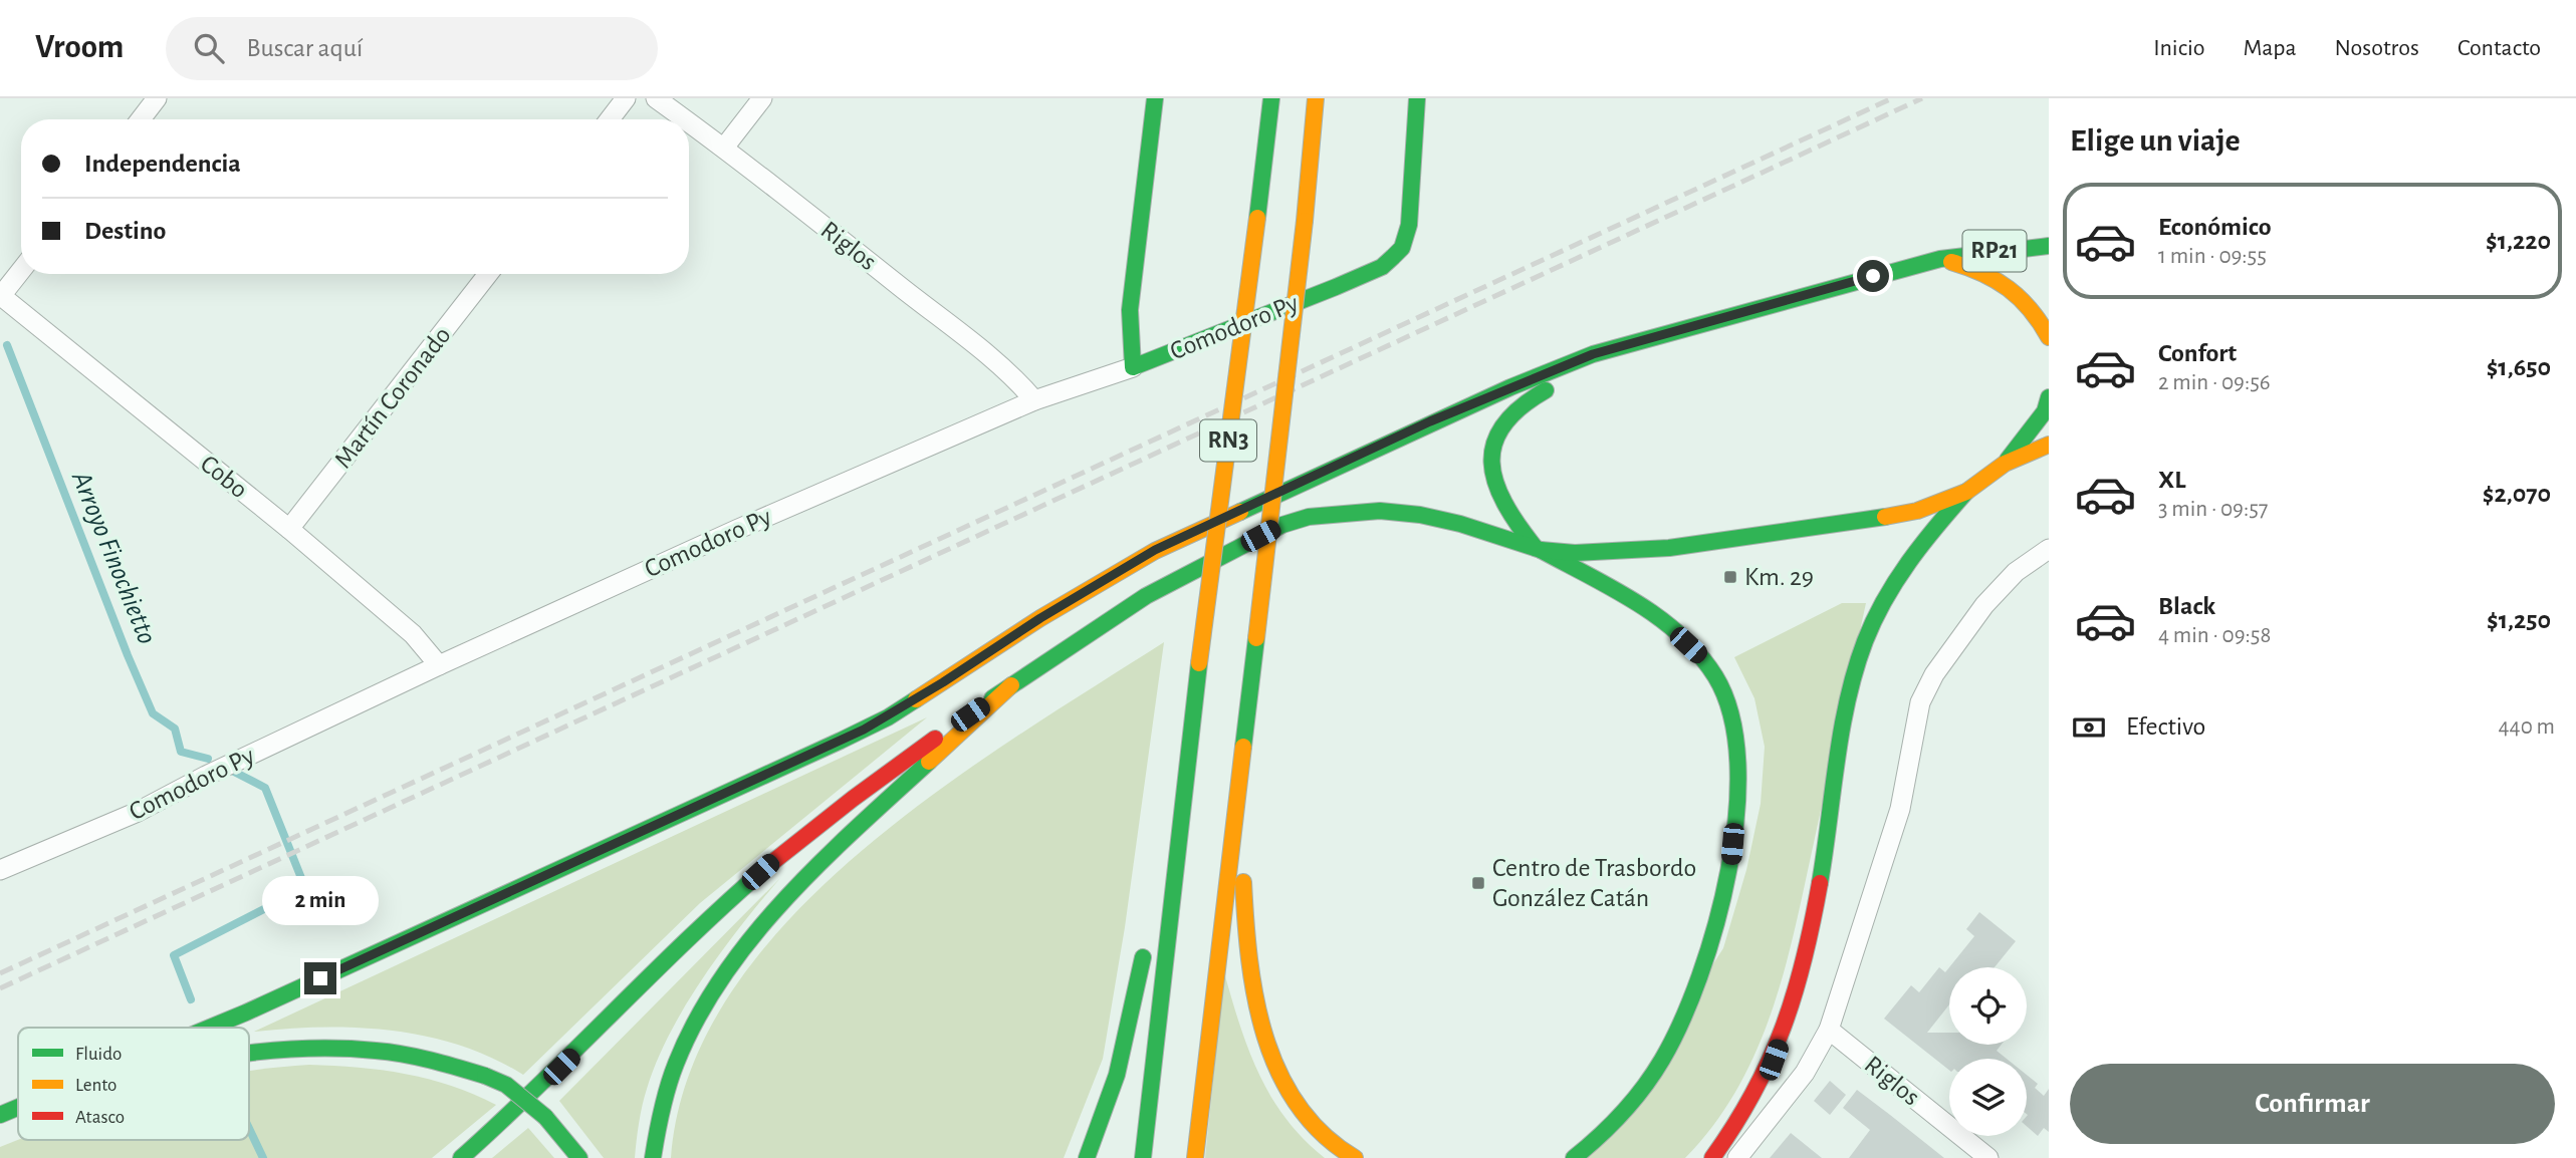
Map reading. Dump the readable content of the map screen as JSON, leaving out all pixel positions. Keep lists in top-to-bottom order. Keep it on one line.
{"streets":{"main road":["RP21","Comodoro Py","RN3"],"street":["Riglos","Martín Coronado","Cobo"]},"crossings":[["Riglos","Comodoro Py"],["Comodoro Py","Cobo"],["Martín Coronado","Cobo"]],"water":["Arroyo Finochietto"],"places":{"transit":["Km. 29","Centro de Trasbordo González Catán"]},"legend":["Fluido","Lento","Atasco"],"page":{"header":"Vroom","search":"Buscar aquí","nav":["Inicio","Mapa","Nosotros","Contacto"],"heading":"Elige un viaje","banner":["Independencia","Destino"],"list":[{"name":"Económico","note":"1 min · 09:55","value":"$1,220"},{"name":"Confort","note":"2 min · 09:56","value":"$1,650"},{"name":"XL","note":"3 min · 09:57","value":"$2,070"},{"name":"Black","note":"4 min · 09:58","value":"$1,250"}],"pay":["Efectivo","440 m"],"bubble":"2 min","buttons":"Confirmar"}}
